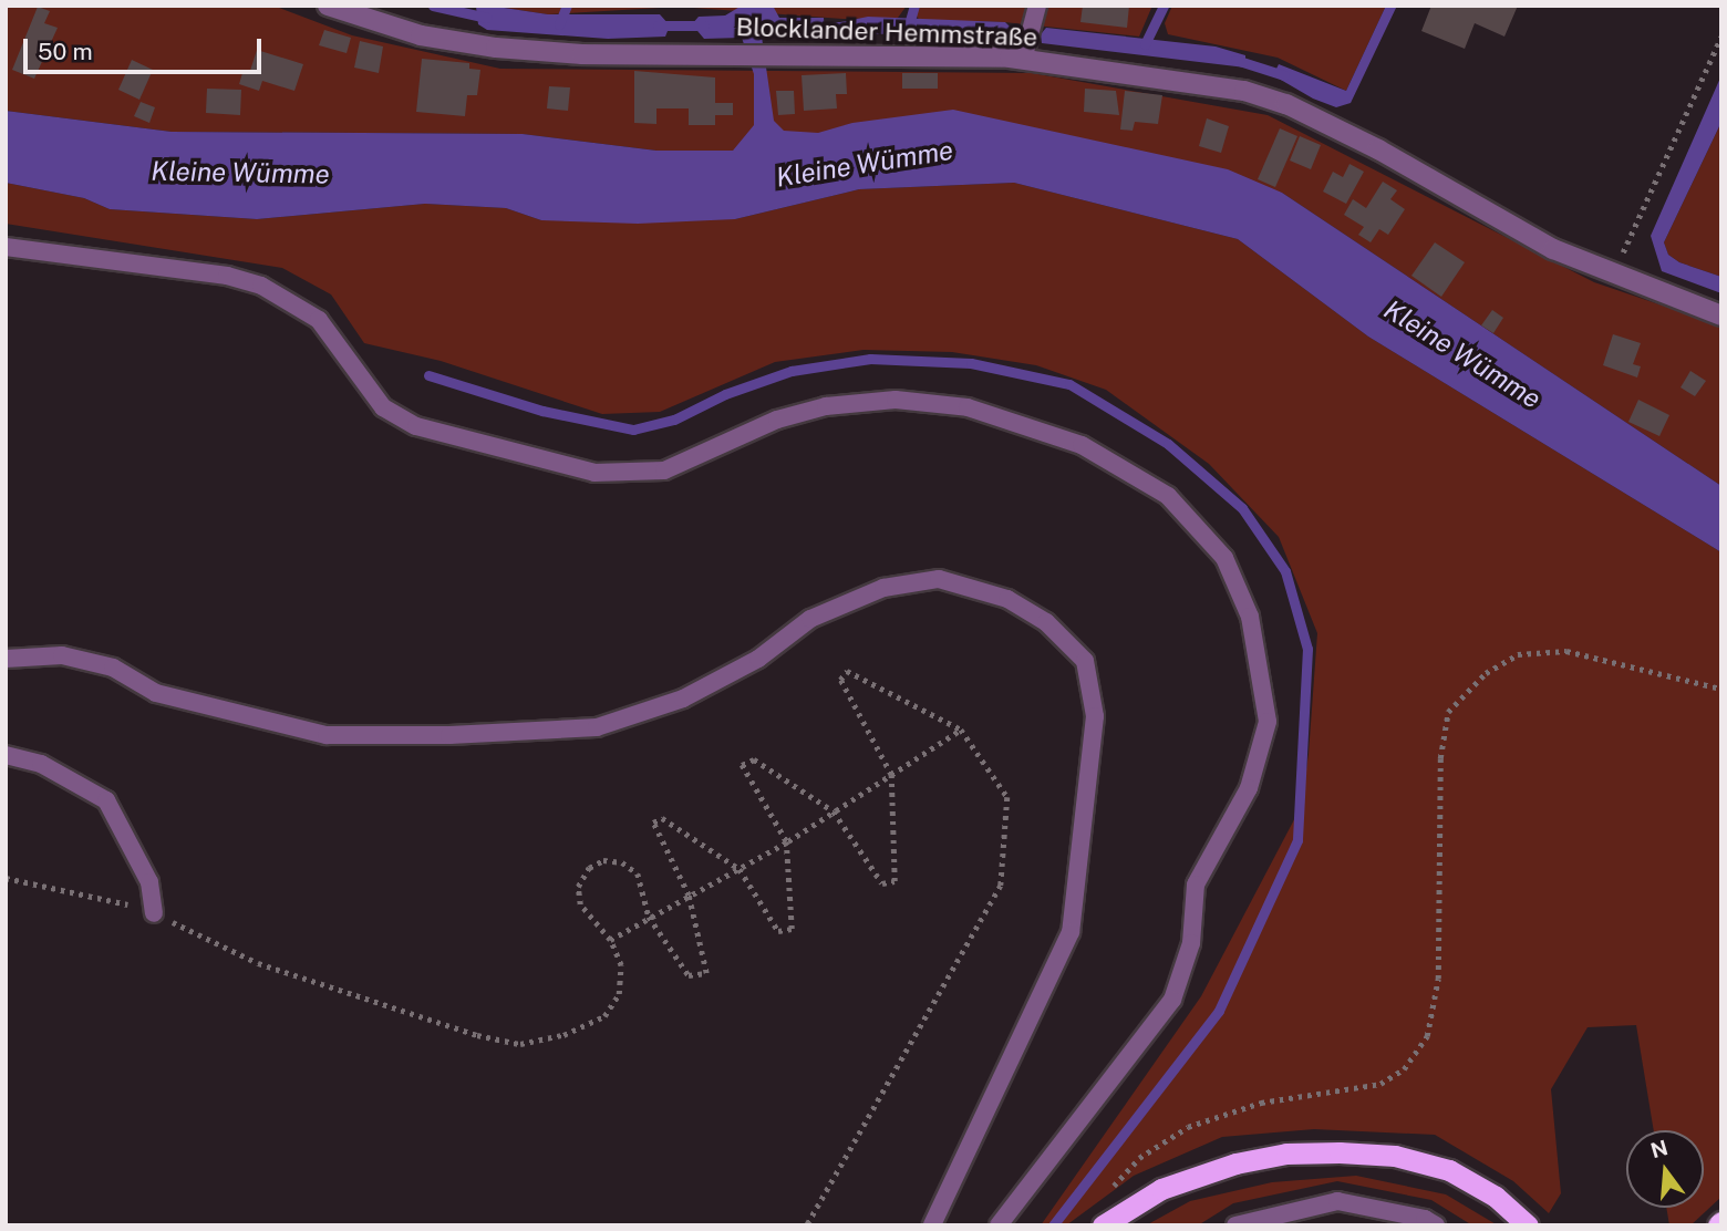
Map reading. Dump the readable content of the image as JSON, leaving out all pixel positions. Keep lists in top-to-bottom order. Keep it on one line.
{"streets":{"street":["Blocklander Hemmstraße"]},"water":["Kleine Wümme"],"scale_bar":"50 m","north":"top"}
